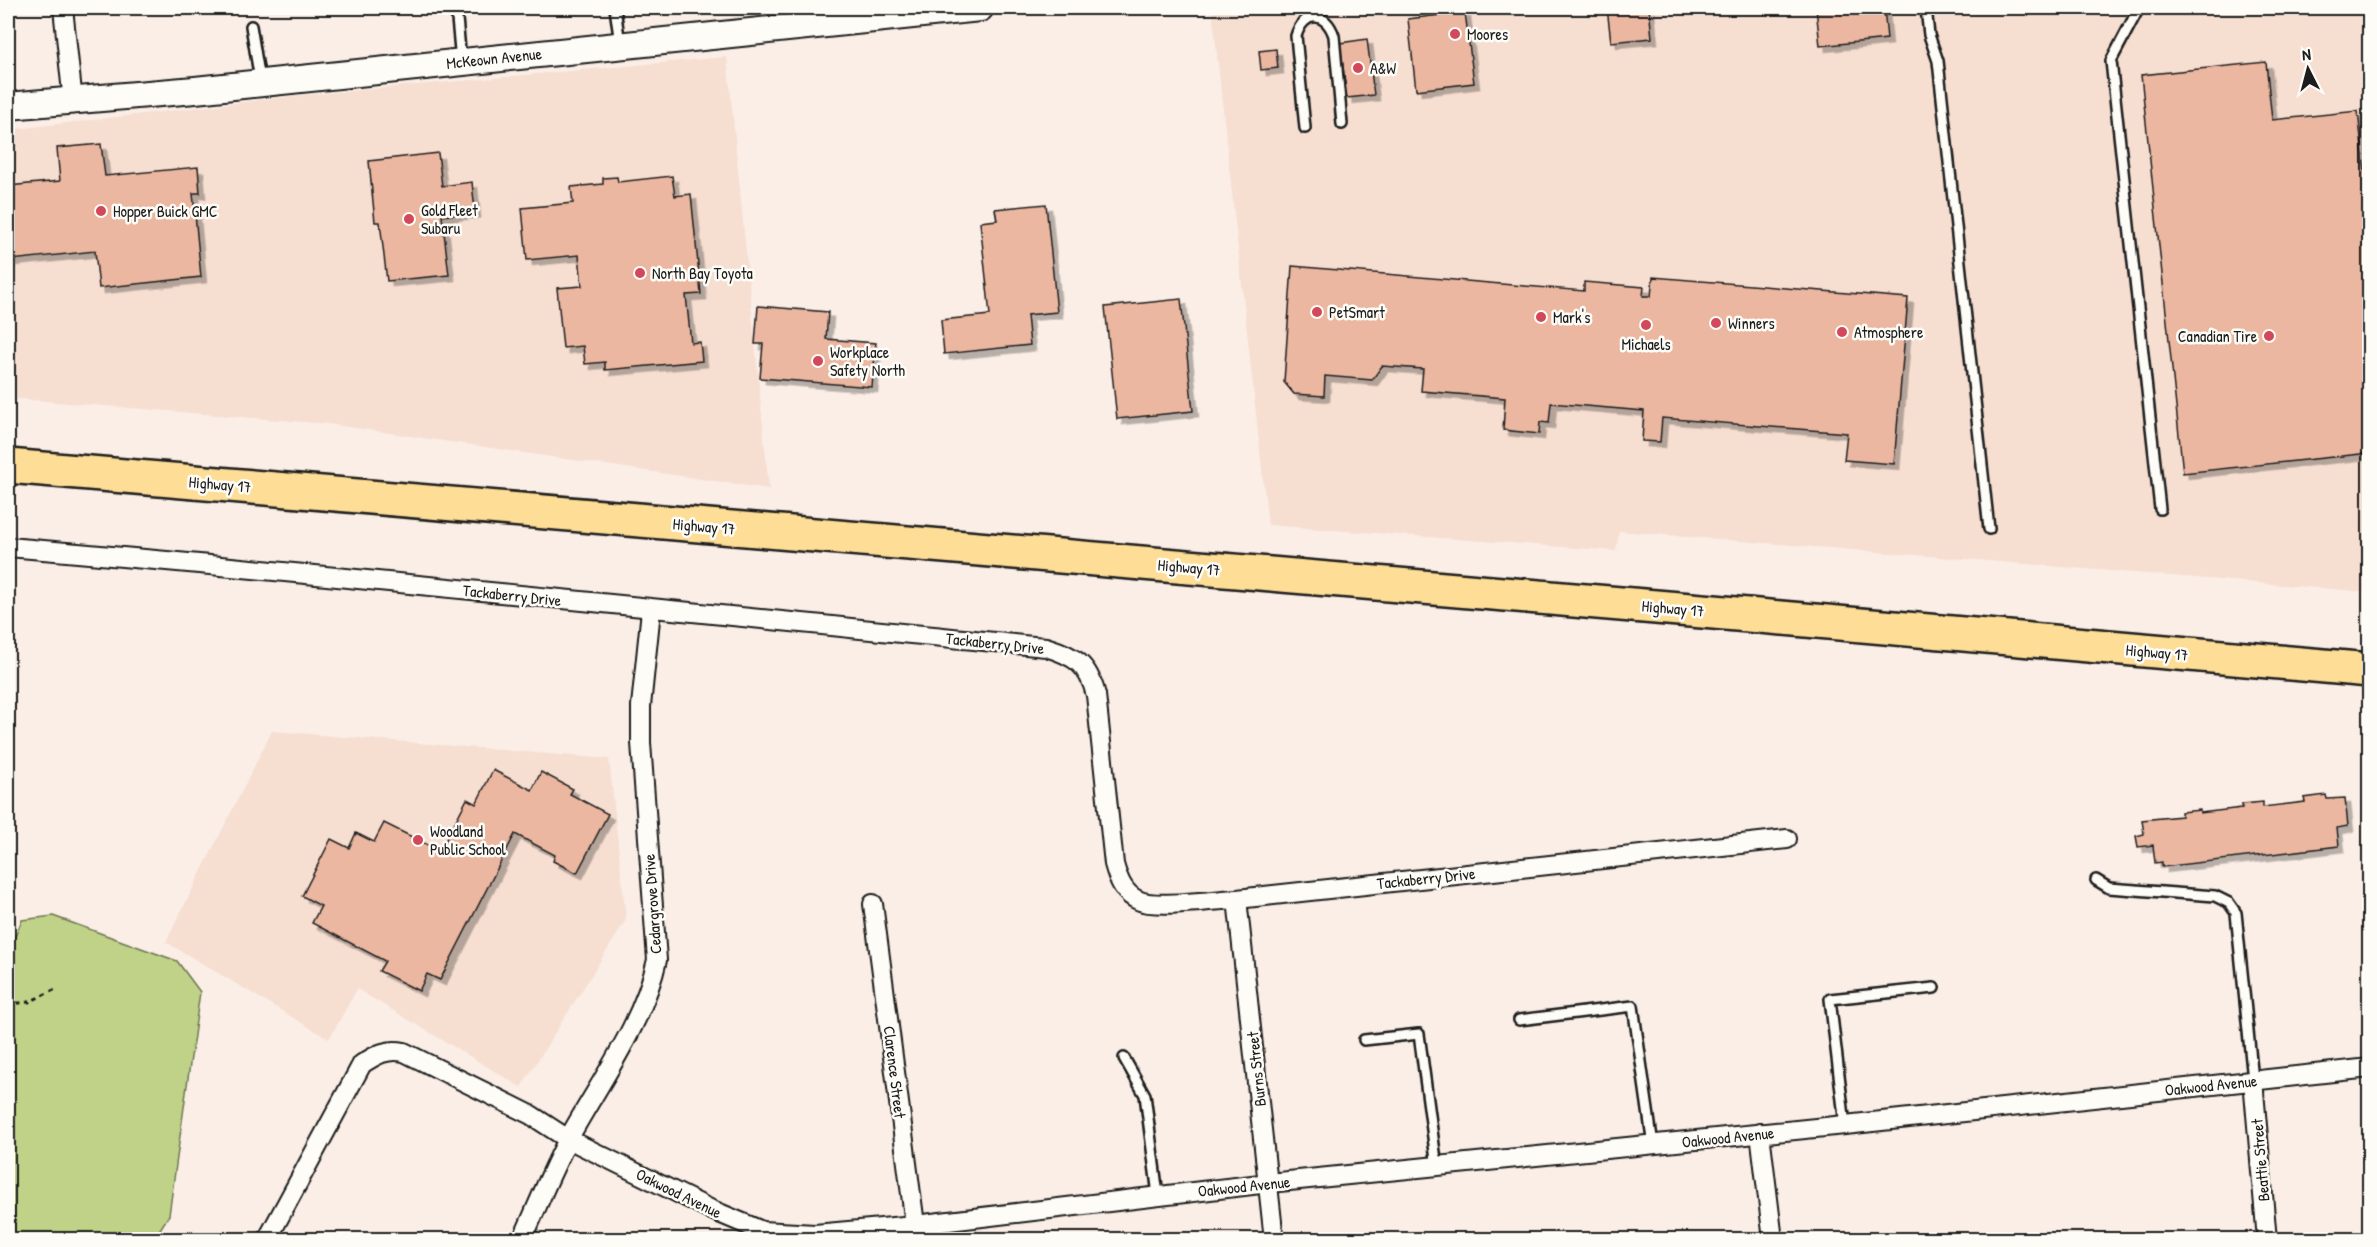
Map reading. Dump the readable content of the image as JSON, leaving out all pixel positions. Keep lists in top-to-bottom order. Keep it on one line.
{"streets":{"highway":["Highway 17"],"street":["McKeown Avenue","Tackaberry Drive","Cedargrove Drive","Burns Street","Clarence Street","Oakwood Avenue","Beattie Street"]},"crossings":[["Tackaberry Drive","Cedargrove Drive"],["Tackaberry Drive","Burns Street"],["Cedargrove Drive","Oakwood Avenue"],["Burns Street","Oakwood Avenue"],["Clarence Street","Oakwood Avenue"],["Oakwood Avenue","Beattie Street"]],"places":["Moores","A&W","Hopper Buick GMC","Gold Fleet Subaru","North Bay Toyota","PetSmart","Mark's","Winners","Michaels","Atmosphere","Canadian Tire","Workplace Safety North","Woodland Public School"],"north":"top"}
